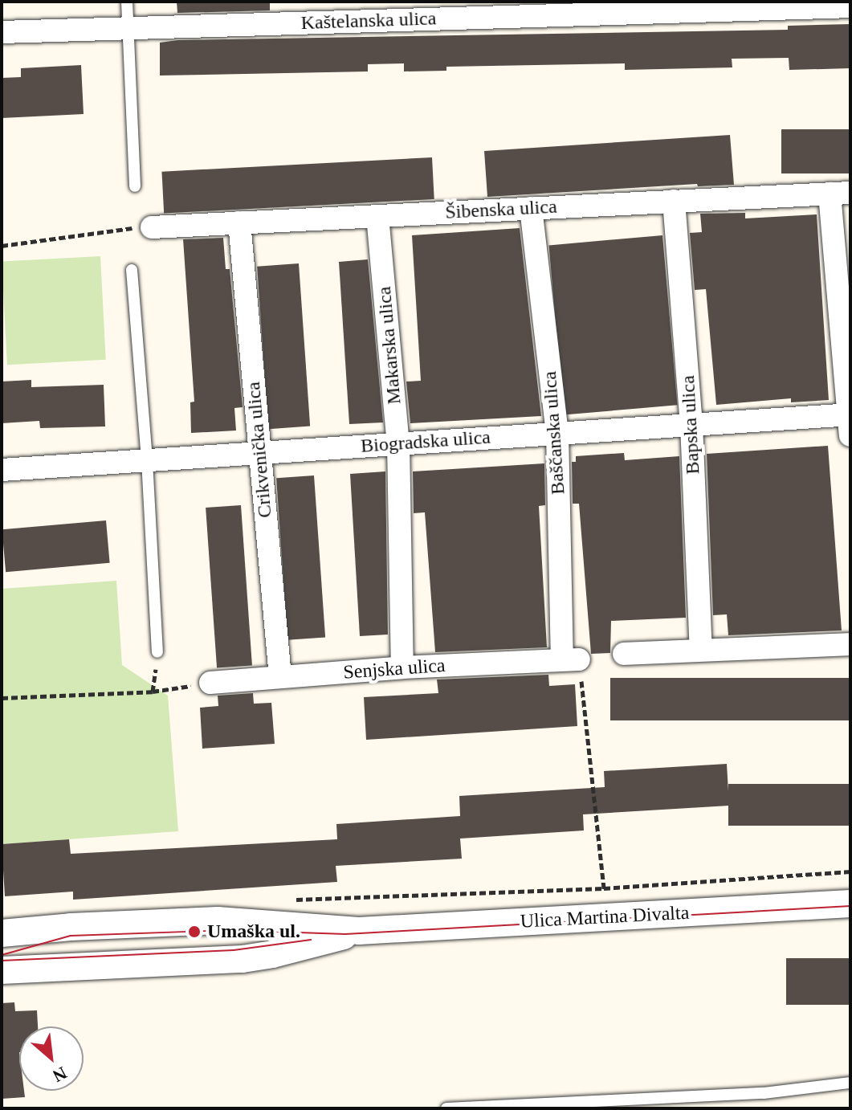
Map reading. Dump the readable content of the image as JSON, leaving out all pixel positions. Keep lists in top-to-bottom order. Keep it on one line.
{"streets":{"street":["Kaštelanska ulica","Šibenska ulica","Makarska ulica","Bapska ulica","Baščanska ulica","Biogradska ulica","Crikvenička ulica","Senjska ulica","Ulica Martina Divalta"]},"crossings":[["Šibenska ulica","Makarska ulica"],["Šibenska ulica","Bapska ulica"],["Šibenska ulica","Baščanska ulica"],["Šibenska ulica","Crikvenička ulica"],["Makarska ulica","Biogradska ulica"],["Makarska ulica","Senjska ulica"],["Bapska ulica","Biogradska ulica"],["Baščanska ulica","Biogradska ulica"],["Baščanska ulica","Senjska ulica"],["Biogradska ulica","Crikvenička ulica"],["Crikvenička ulica","Senjska ulica"]],"places":["Umaška ul."],"north":"bottom right"}
